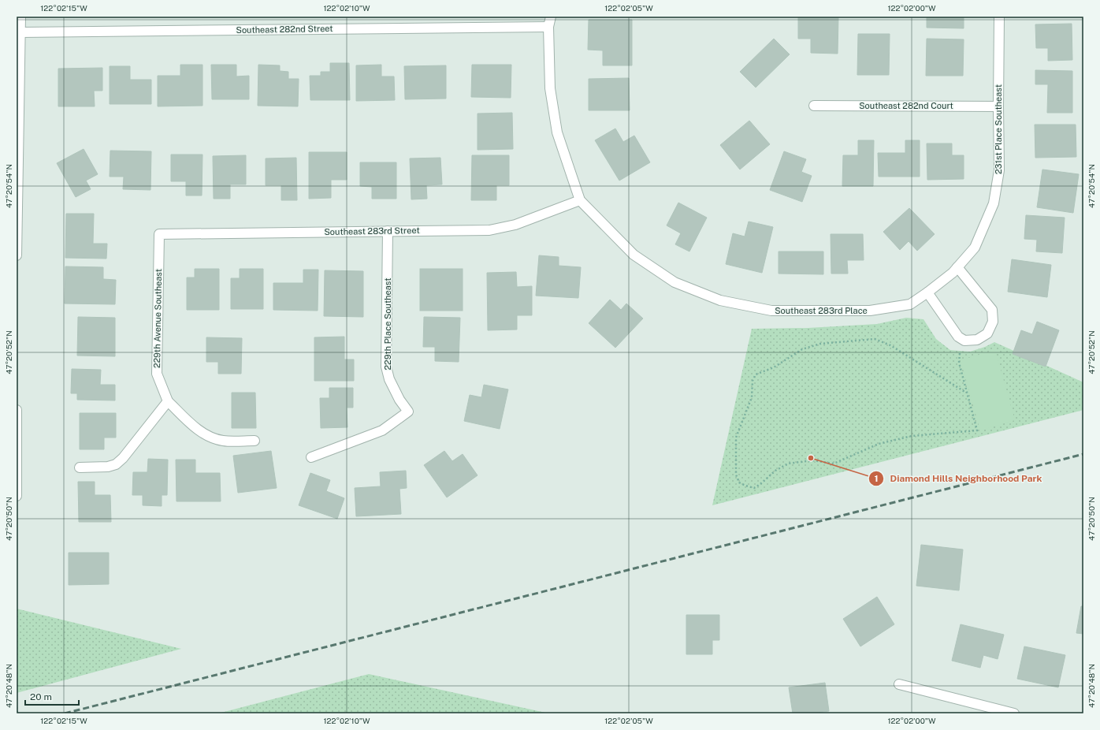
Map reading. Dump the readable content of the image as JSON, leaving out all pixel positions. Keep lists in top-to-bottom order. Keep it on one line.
{"streets":{"street":["Southeast 282nd Street","Southeast 282nd Court","231st Place Southeast","Southeast 283rd Street","Southeast 283rd Place","229th Avenue Southeast","229th Place Southeast"]},"crossings":[["Southeast 282nd Court","231st Place Southeast"],["231st Place Southeast","Southeast 283rd Place"],["Southeast 283rd Street","Southeast 283rd Place"],["Southeast 283rd Street","229th Avenue Southeast"],["Southeast 283rd Street","229th Place Southeast"]],"places":["Diamond Hills Neighborhood Park"],"scale_bar":"20 m","coordinates":["122°02'15\"W","122°02'10\"W","122°02'05\"W","122°02'00\"W","47°20'54\"N","47°20'52\"N","47°20'50\"N","47°20'48\"N"]}
